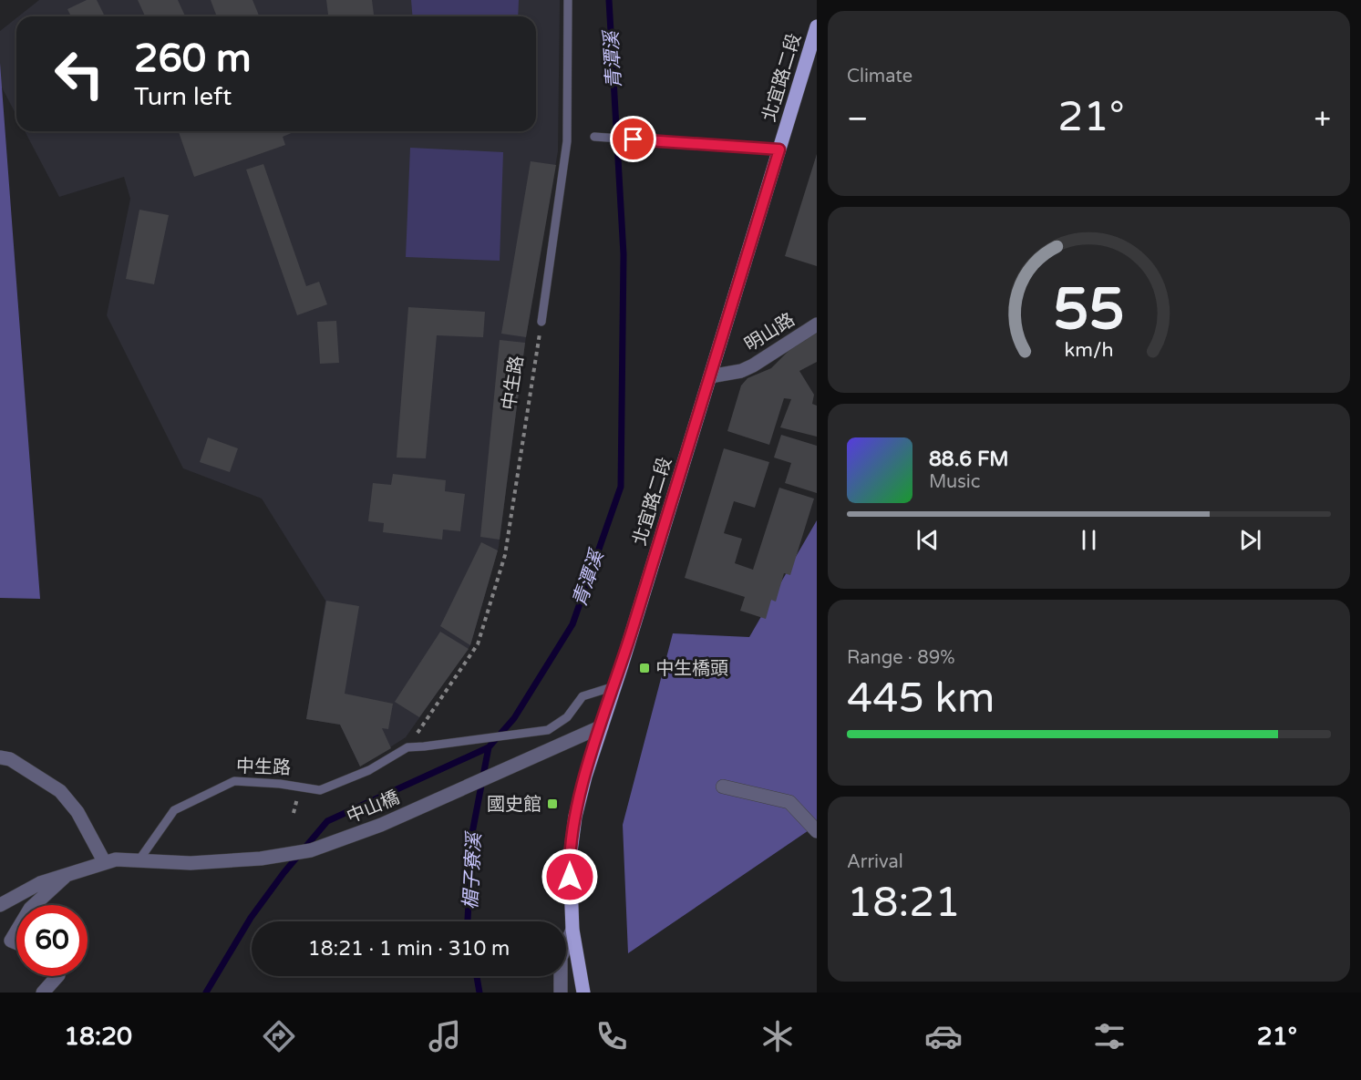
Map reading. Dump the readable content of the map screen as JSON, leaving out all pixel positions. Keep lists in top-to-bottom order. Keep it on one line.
{"streets":{"main road":["北宜路二段"],"street":["明山路","中山橋"],"lane":["中生路"]},"crossings":[["北宜路二段","明山路"],["北宜路二段","中山橋"],["中生路","中山橋"]],"water":["青潭溪","楣子寮溪"],"places":{"transit":["中生橋頭","國史館"]},"page":{"tile":["Climate",["Range · 89%","445 km"],["Arrival","18:21"]],"turn":["260 m","Turn left"],"heat":["−","21°","+"],"song":["88.6 FM","Music"],"limit":"60","trip":"18:21 · 1 min · 310 m","tabs":["18:20","21°"],"gauge":["55","km/h"]}}
